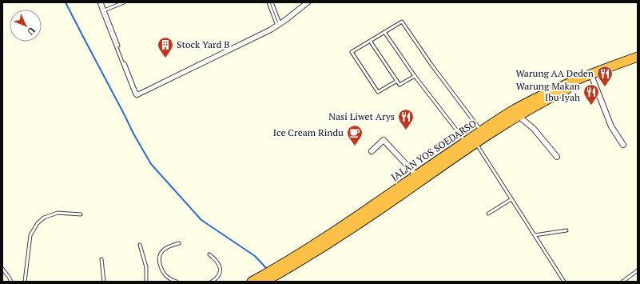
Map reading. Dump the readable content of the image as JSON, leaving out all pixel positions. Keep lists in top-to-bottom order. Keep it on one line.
{"streets":{"highway":["JALAN YOS SOEDARSO"]},"places":{"building":["Stock Yard B"],"restaurant":["Warung AA Deden","Warung Makan Ibu Iyah","Nasi Liwet Arys"],"cafe":["Ice Cream Rindu"]},"north":"bottom right"}
